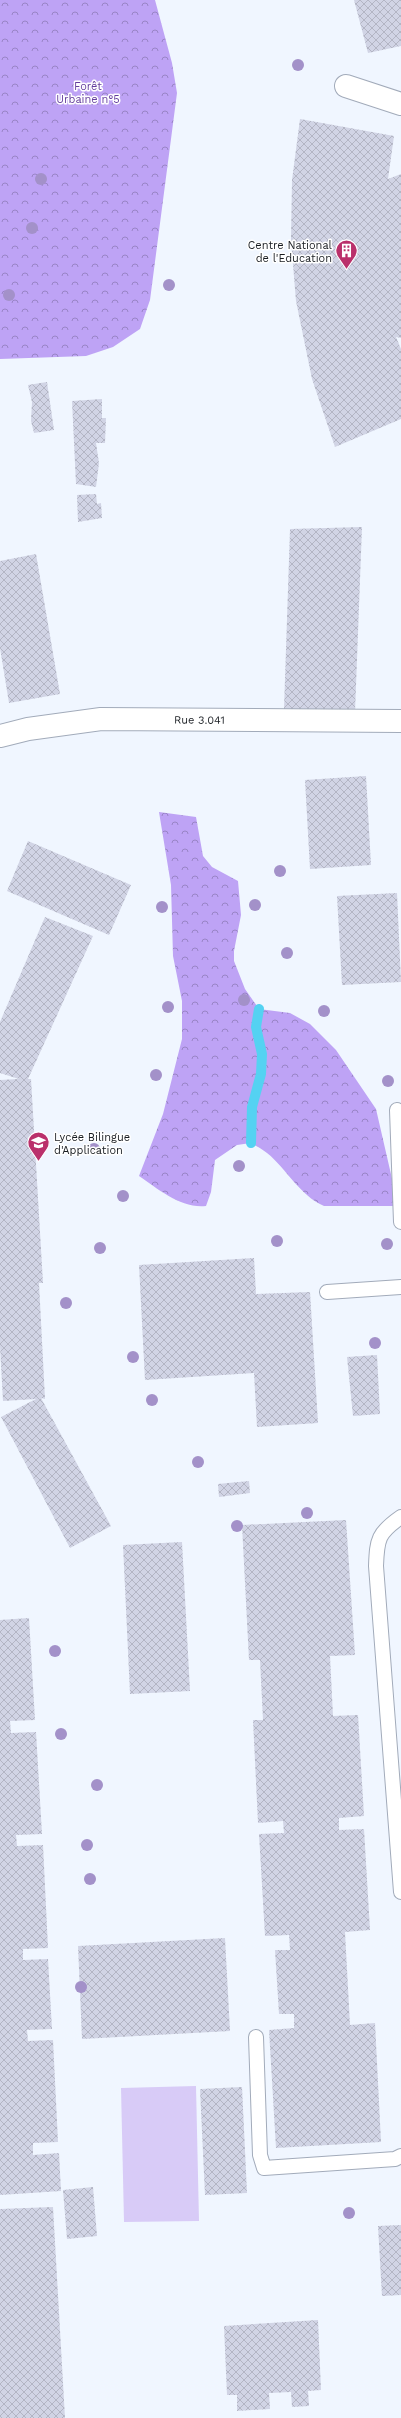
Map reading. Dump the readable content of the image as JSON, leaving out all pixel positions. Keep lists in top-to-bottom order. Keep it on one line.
{"streets":{"street":["Rue 3.041"]},"parks":["Forêt Urbaine n°5"],"places":{"building":["Centre National de l'Education"],"school or university":["Lycée Bilingue d'Application"]}}
